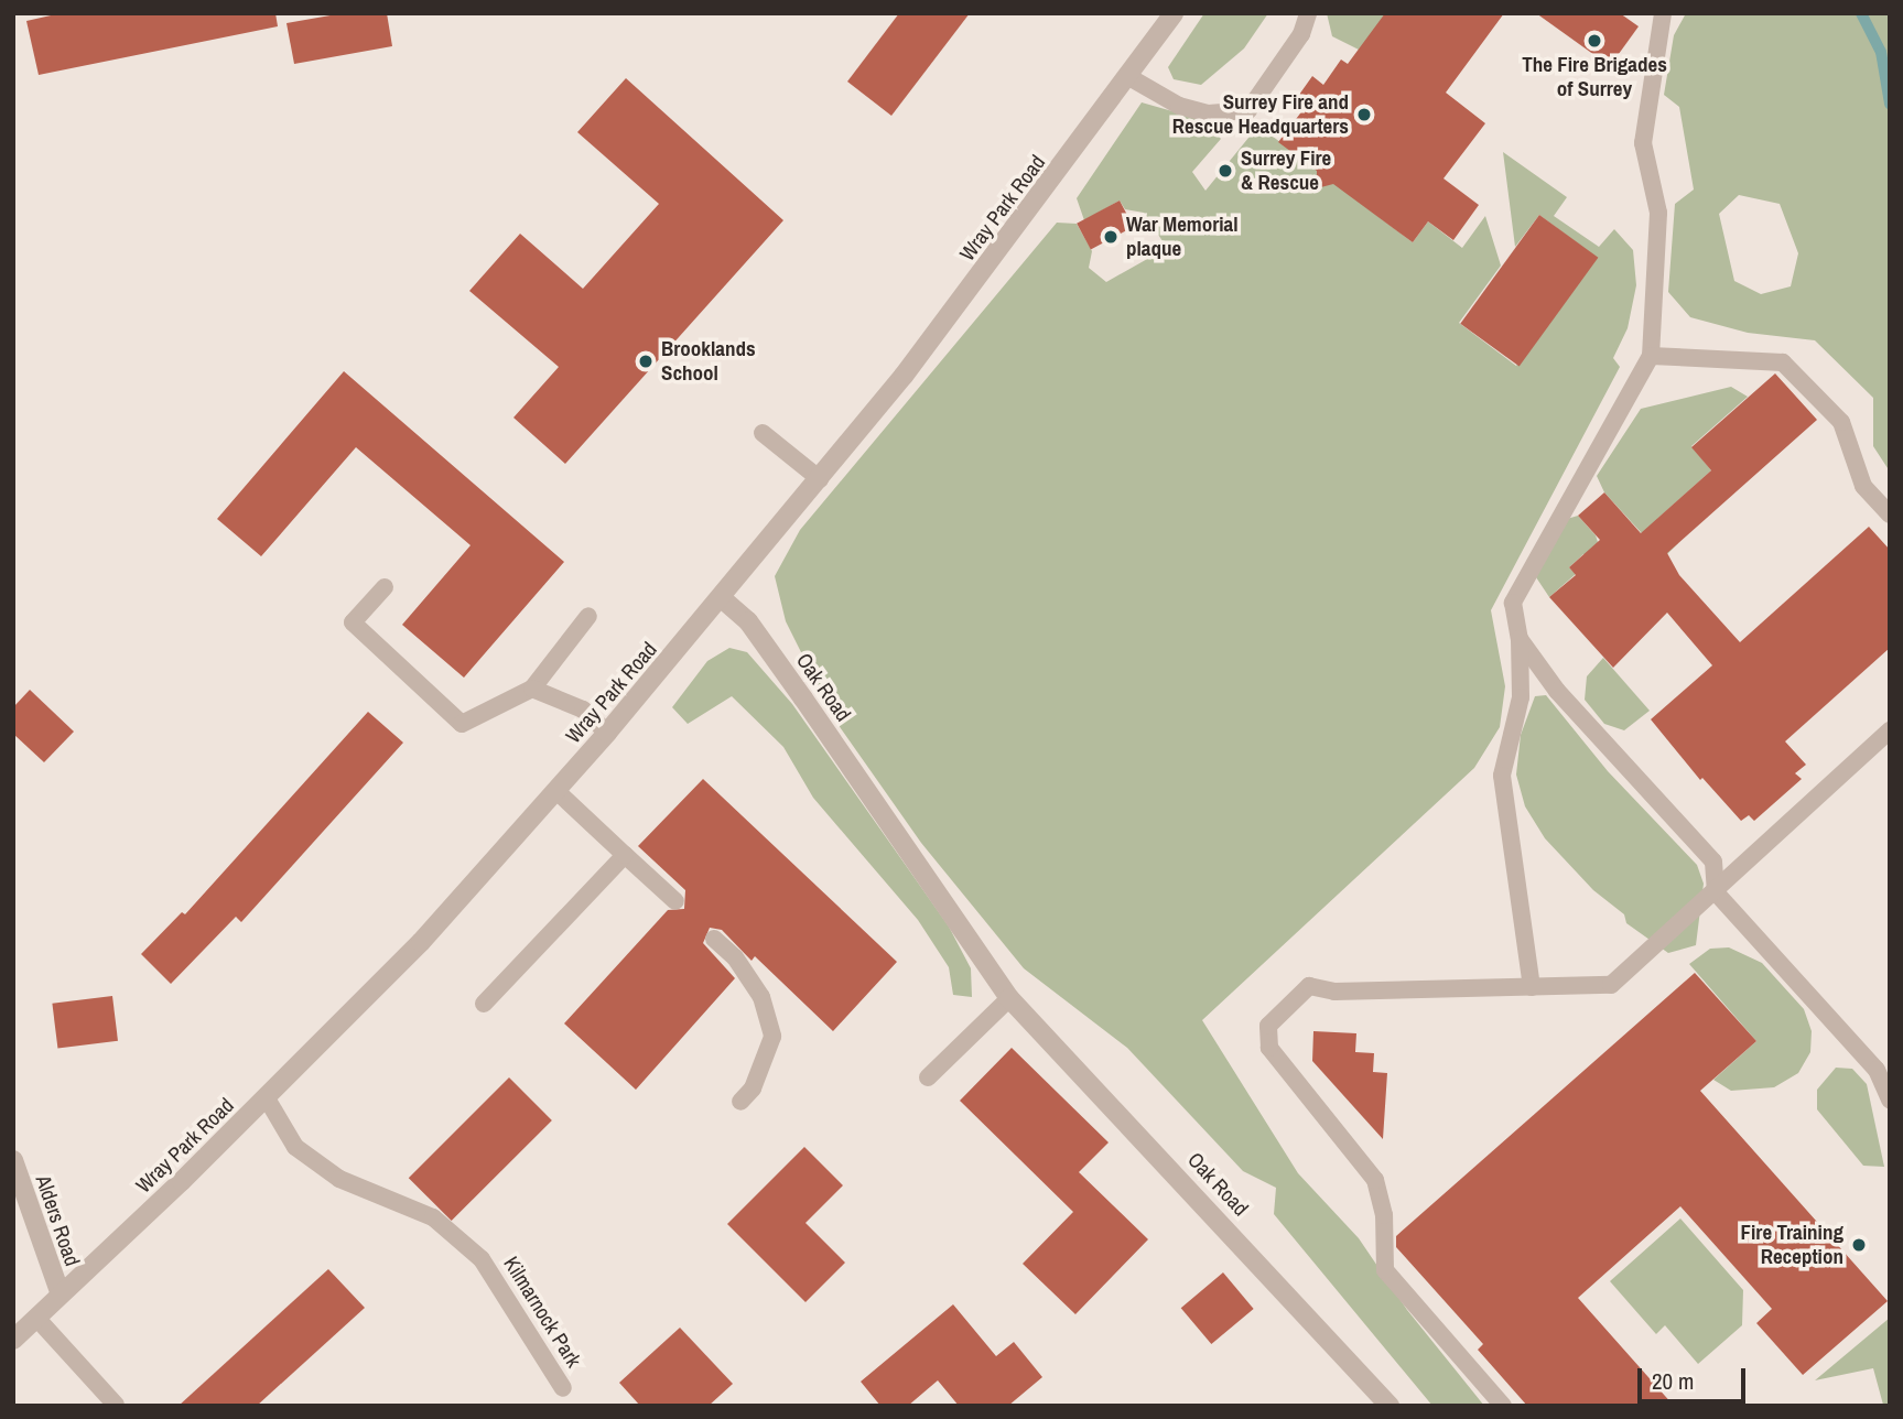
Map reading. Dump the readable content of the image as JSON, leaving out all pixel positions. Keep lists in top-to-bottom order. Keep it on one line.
{"streets":{"street":["Wray Park Road","Oak Road","Alders Road"],"lane":["Kilmarnock Park"]},"crossings":[["Wray Park Road","Oak Road"],["Wray Park Road","Alders Road"],["Wray Park Road","Kilmarnock Park"]],"places":["The Fire Brigades of Surrey","Surrey Fire and Rescue Headquarters","Surrey Fire & Rescue","War Memorial plaque","Brooklands School","Fire Training Reception"],"scale_bar":"20 m"}
